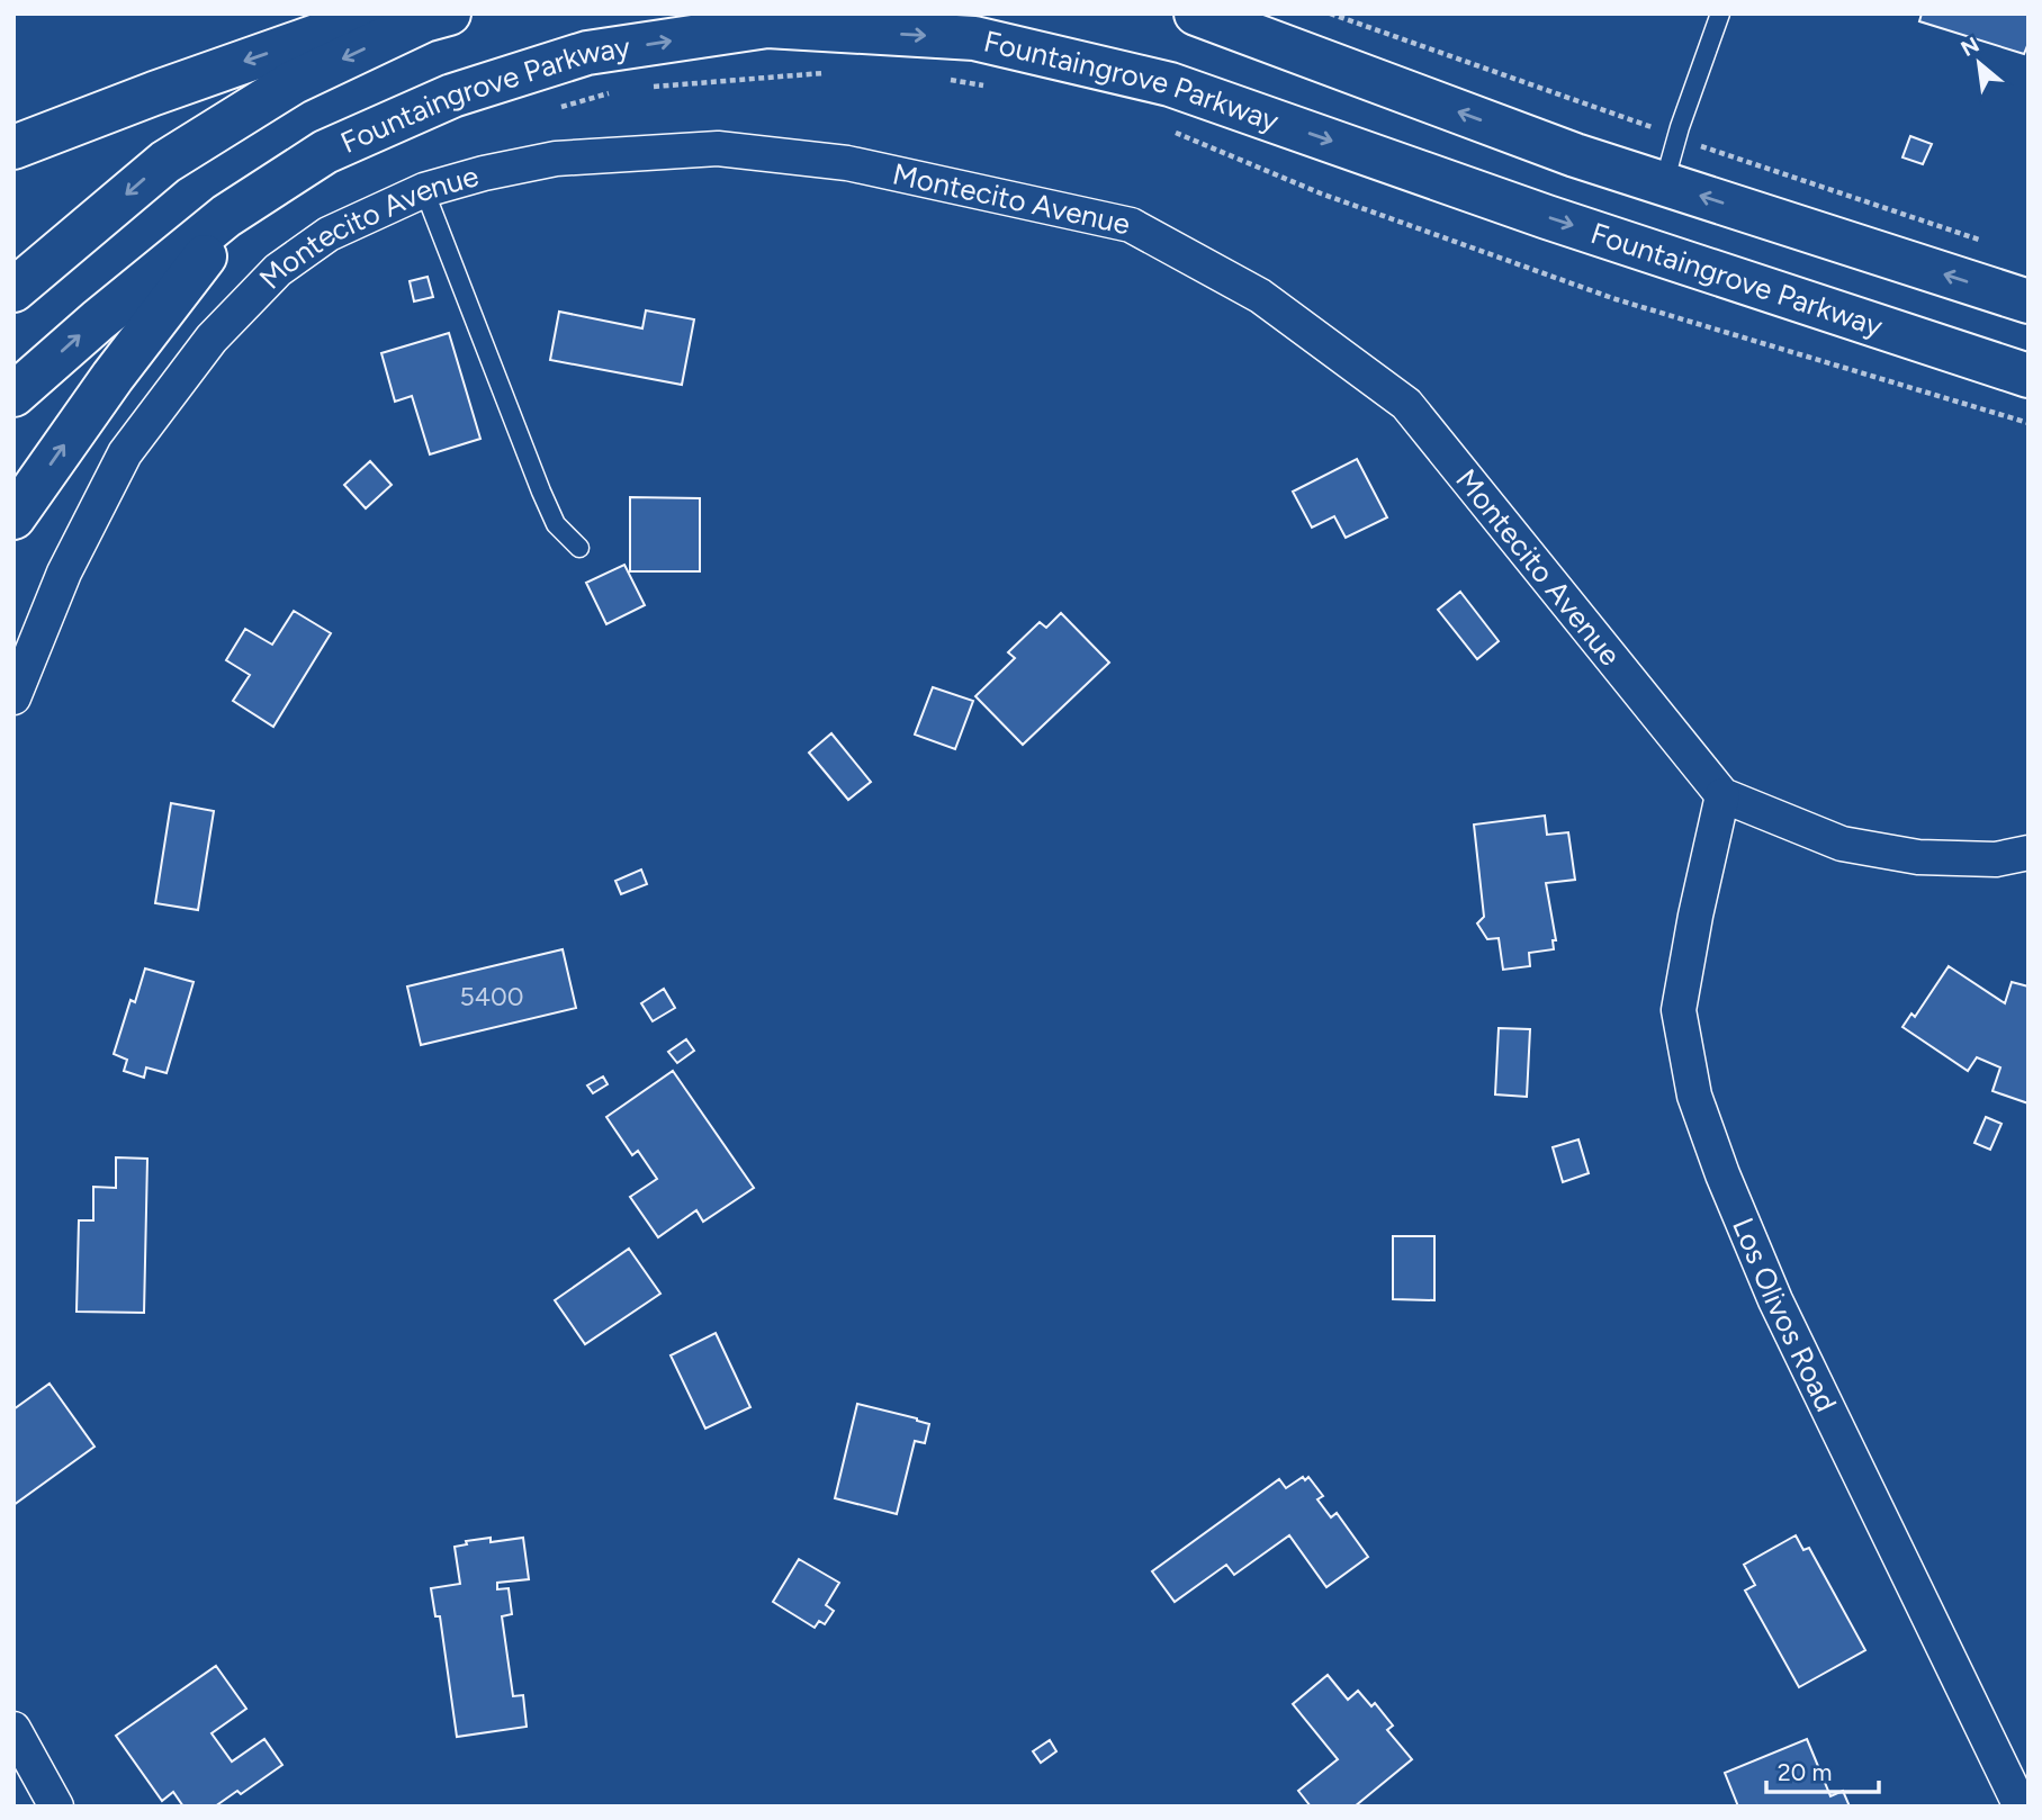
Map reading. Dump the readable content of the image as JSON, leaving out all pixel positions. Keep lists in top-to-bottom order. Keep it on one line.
{"streets":{"main road":["Fountaingrove Parkway"],"street":["Montecito Avenue","Los Olivos Road"]},"crossings":[["Montecito Avenue","Los Olivos Road"]],"house_numbers":["5400"],"scale_bar":"20 m","north":"top left"}
